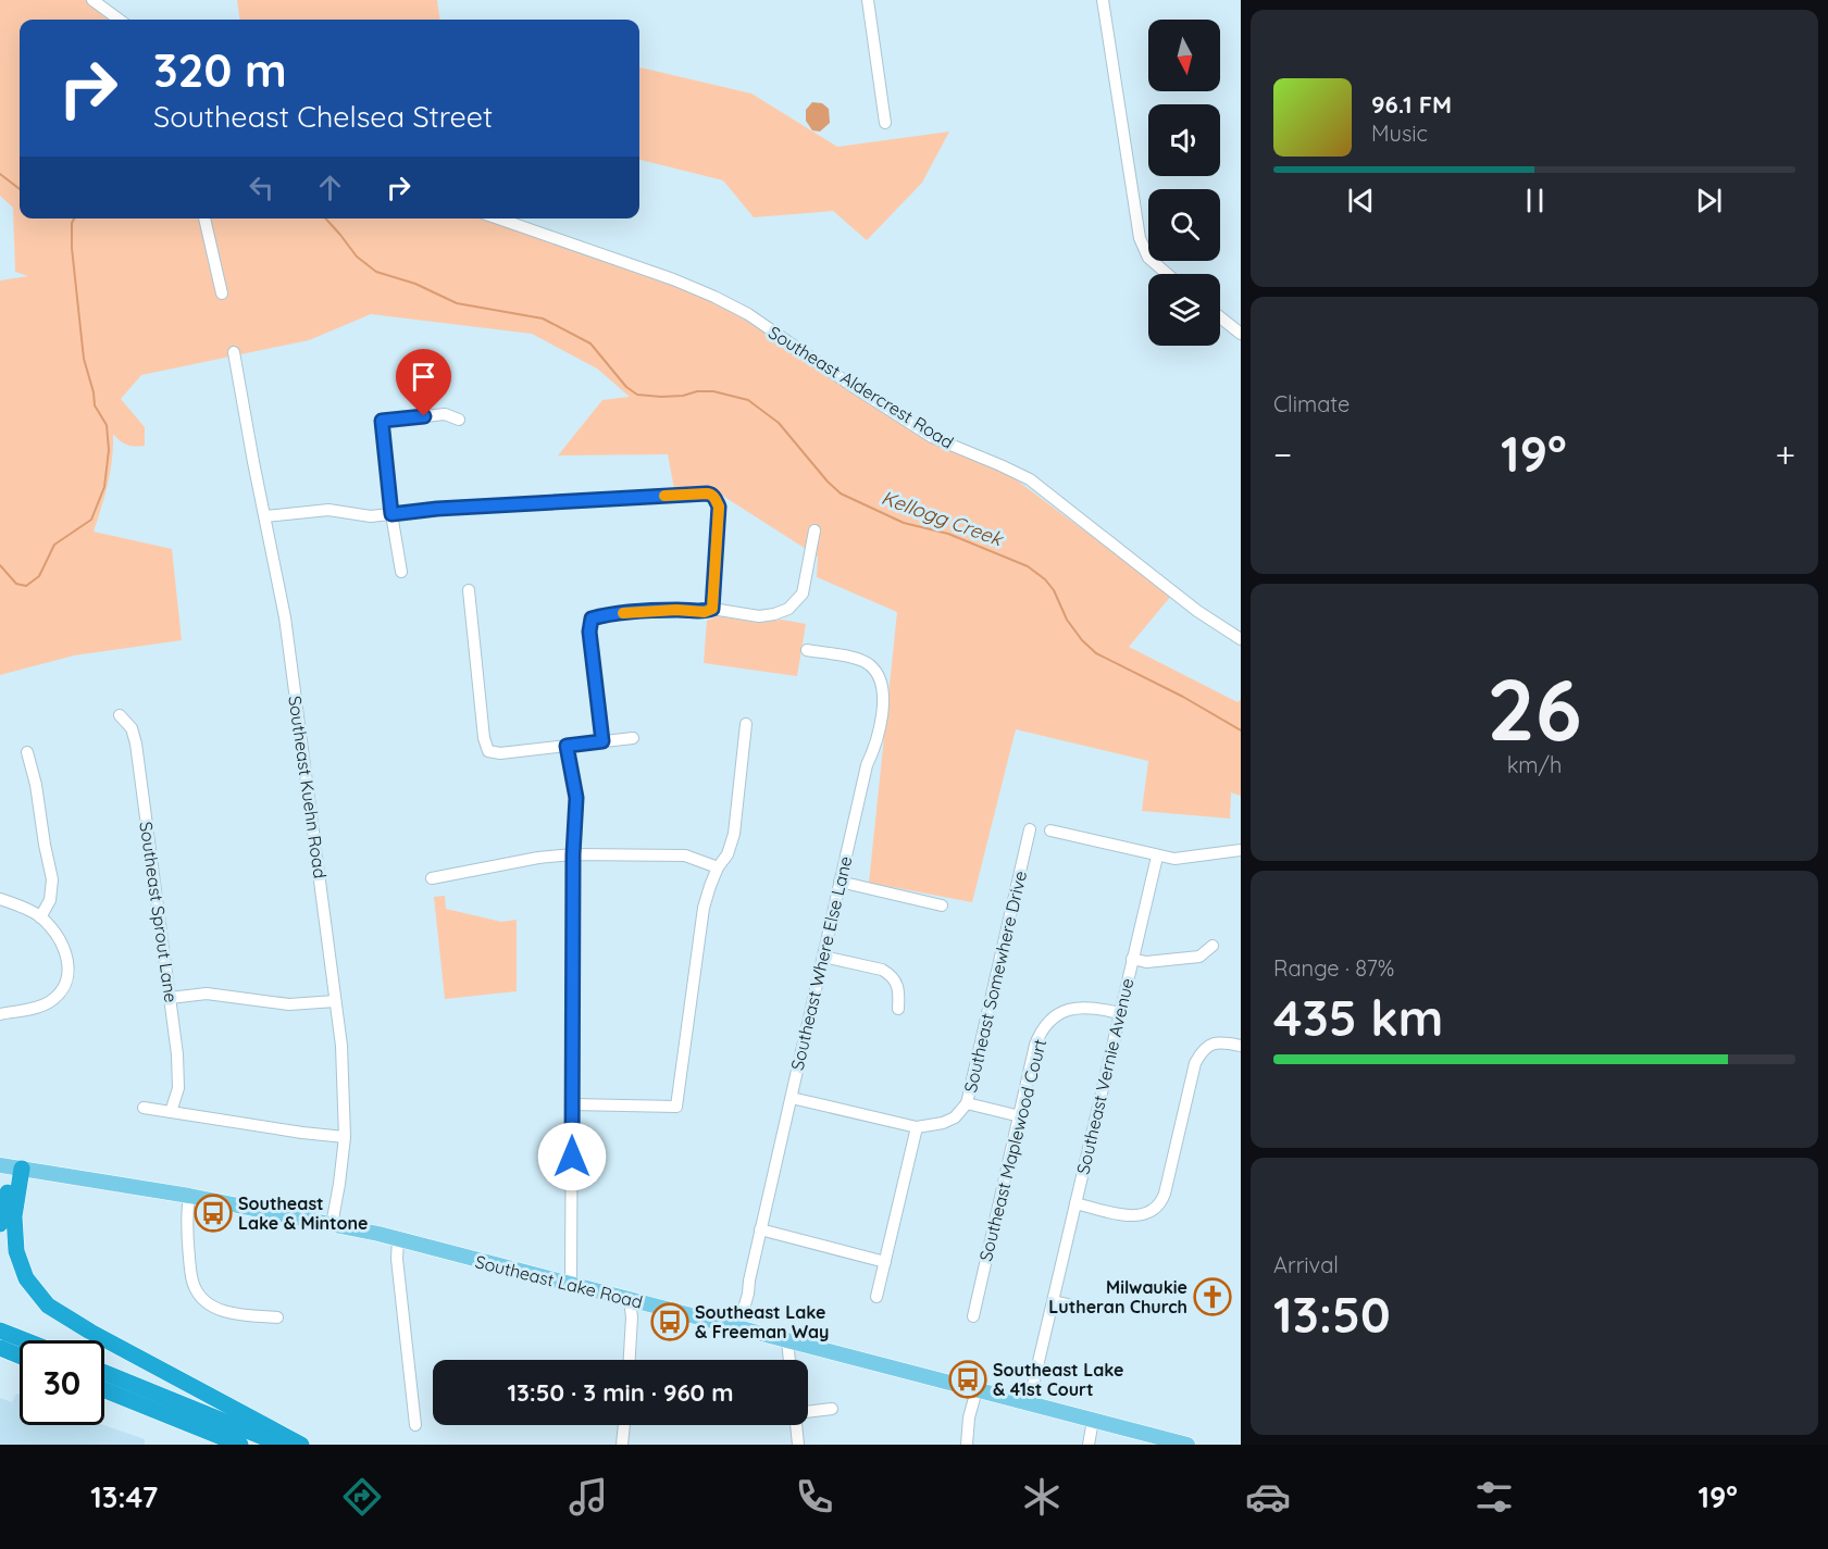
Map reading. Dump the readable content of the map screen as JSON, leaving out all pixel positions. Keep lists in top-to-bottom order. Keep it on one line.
{"streets":{"main road":["Southeast Lake Road"],"street":["Southeast Aldercrest Road","Southeast Kuehn Road","Southeast Sprout Lane","Southeast Where Else Lane","Southeast Somewhere Drive","Southeast Vernie Avenue","Southeast Maplewood Court"]},"crossings":[["Southeast Kuehn Road","Southeast Lake Road"],["Southeast Where Else Lane","Southeast Somewhere Drive"],["Southeast Where Else Lane","Southeast Lake Road"],["Southeast Vernie Avenue","Southeast Maplewood Court"],["Southeast Vernie Avenue","Southeast Lake Road"]],"water":["Kellogg Creek"],"places":{"bus stop":["Southeast Lake & Mintone","Southeast Lake & Freeman Way","Southeast Lake & 41st Court"],"church":["Milwaukie Lutheran Church"]},"north":"bottom","page":{"turn":["320 m","Southeast Chelsea Street"],"song":["96.1 FM","Music"],"tile":["Climate",["26","km/h"],["Range · 87%","435 km"],["Arrival","13:50"]],"heat":["−","19°","+"],"limit":"30","trip":"13:50 · 3 min · 960 m","tabs":["13:47","19°"]}}
